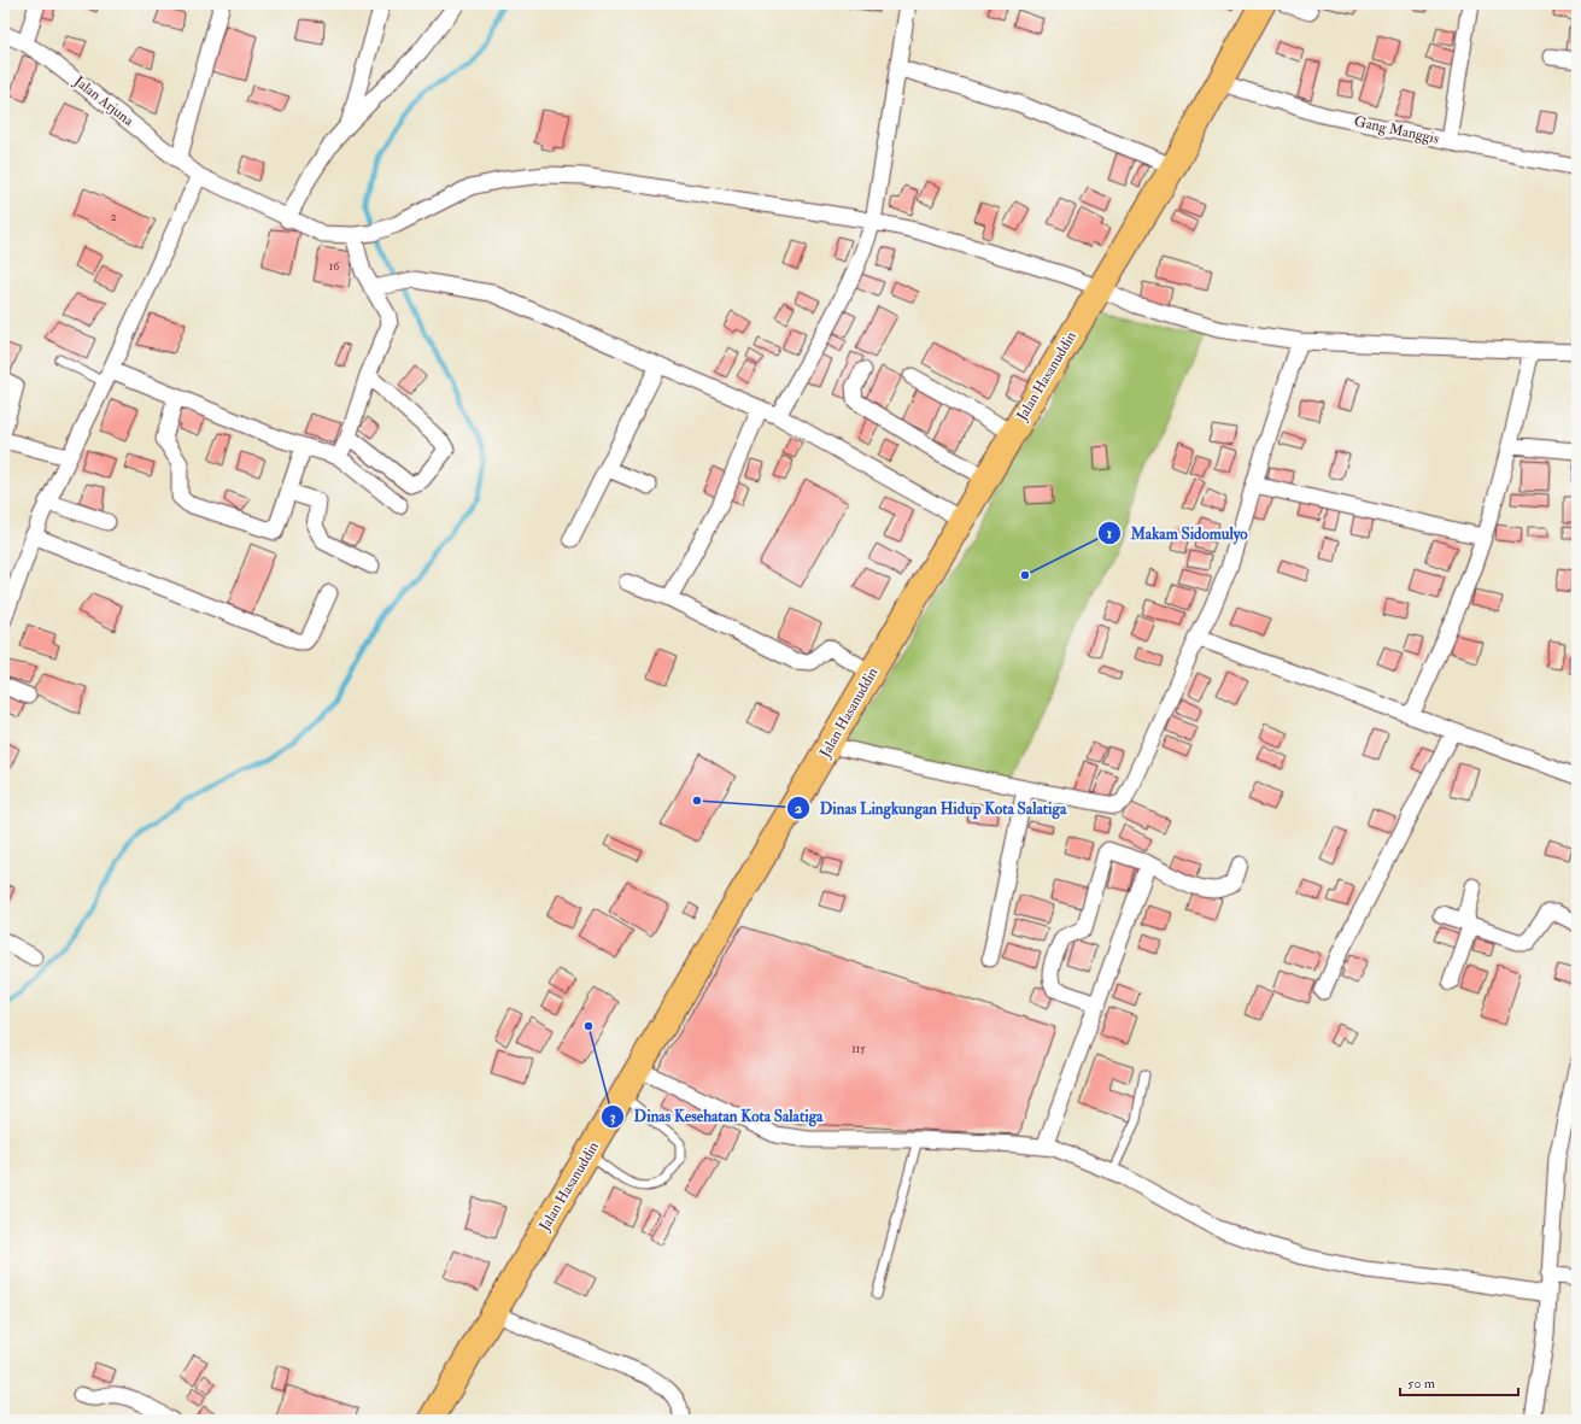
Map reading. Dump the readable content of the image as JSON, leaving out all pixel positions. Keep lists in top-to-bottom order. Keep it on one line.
{"streets":{"main road":["Jalan Hasanuddin"],"street":["Jalan Arjuna","Gang Manggis"]},"crossings":[["Jalan Arjuna","Jalan Hasanuddin"],["Gang Manggis","Jalan Hasanuddin"]],"places":["Makam Sidomulyo","Dinas Lingkungan Hidup Kota Salatiga","Dinas Kesehatan Kota Salatiga"],"house_numbers":["2","16","115"],"scale_bar":"50 m"}
